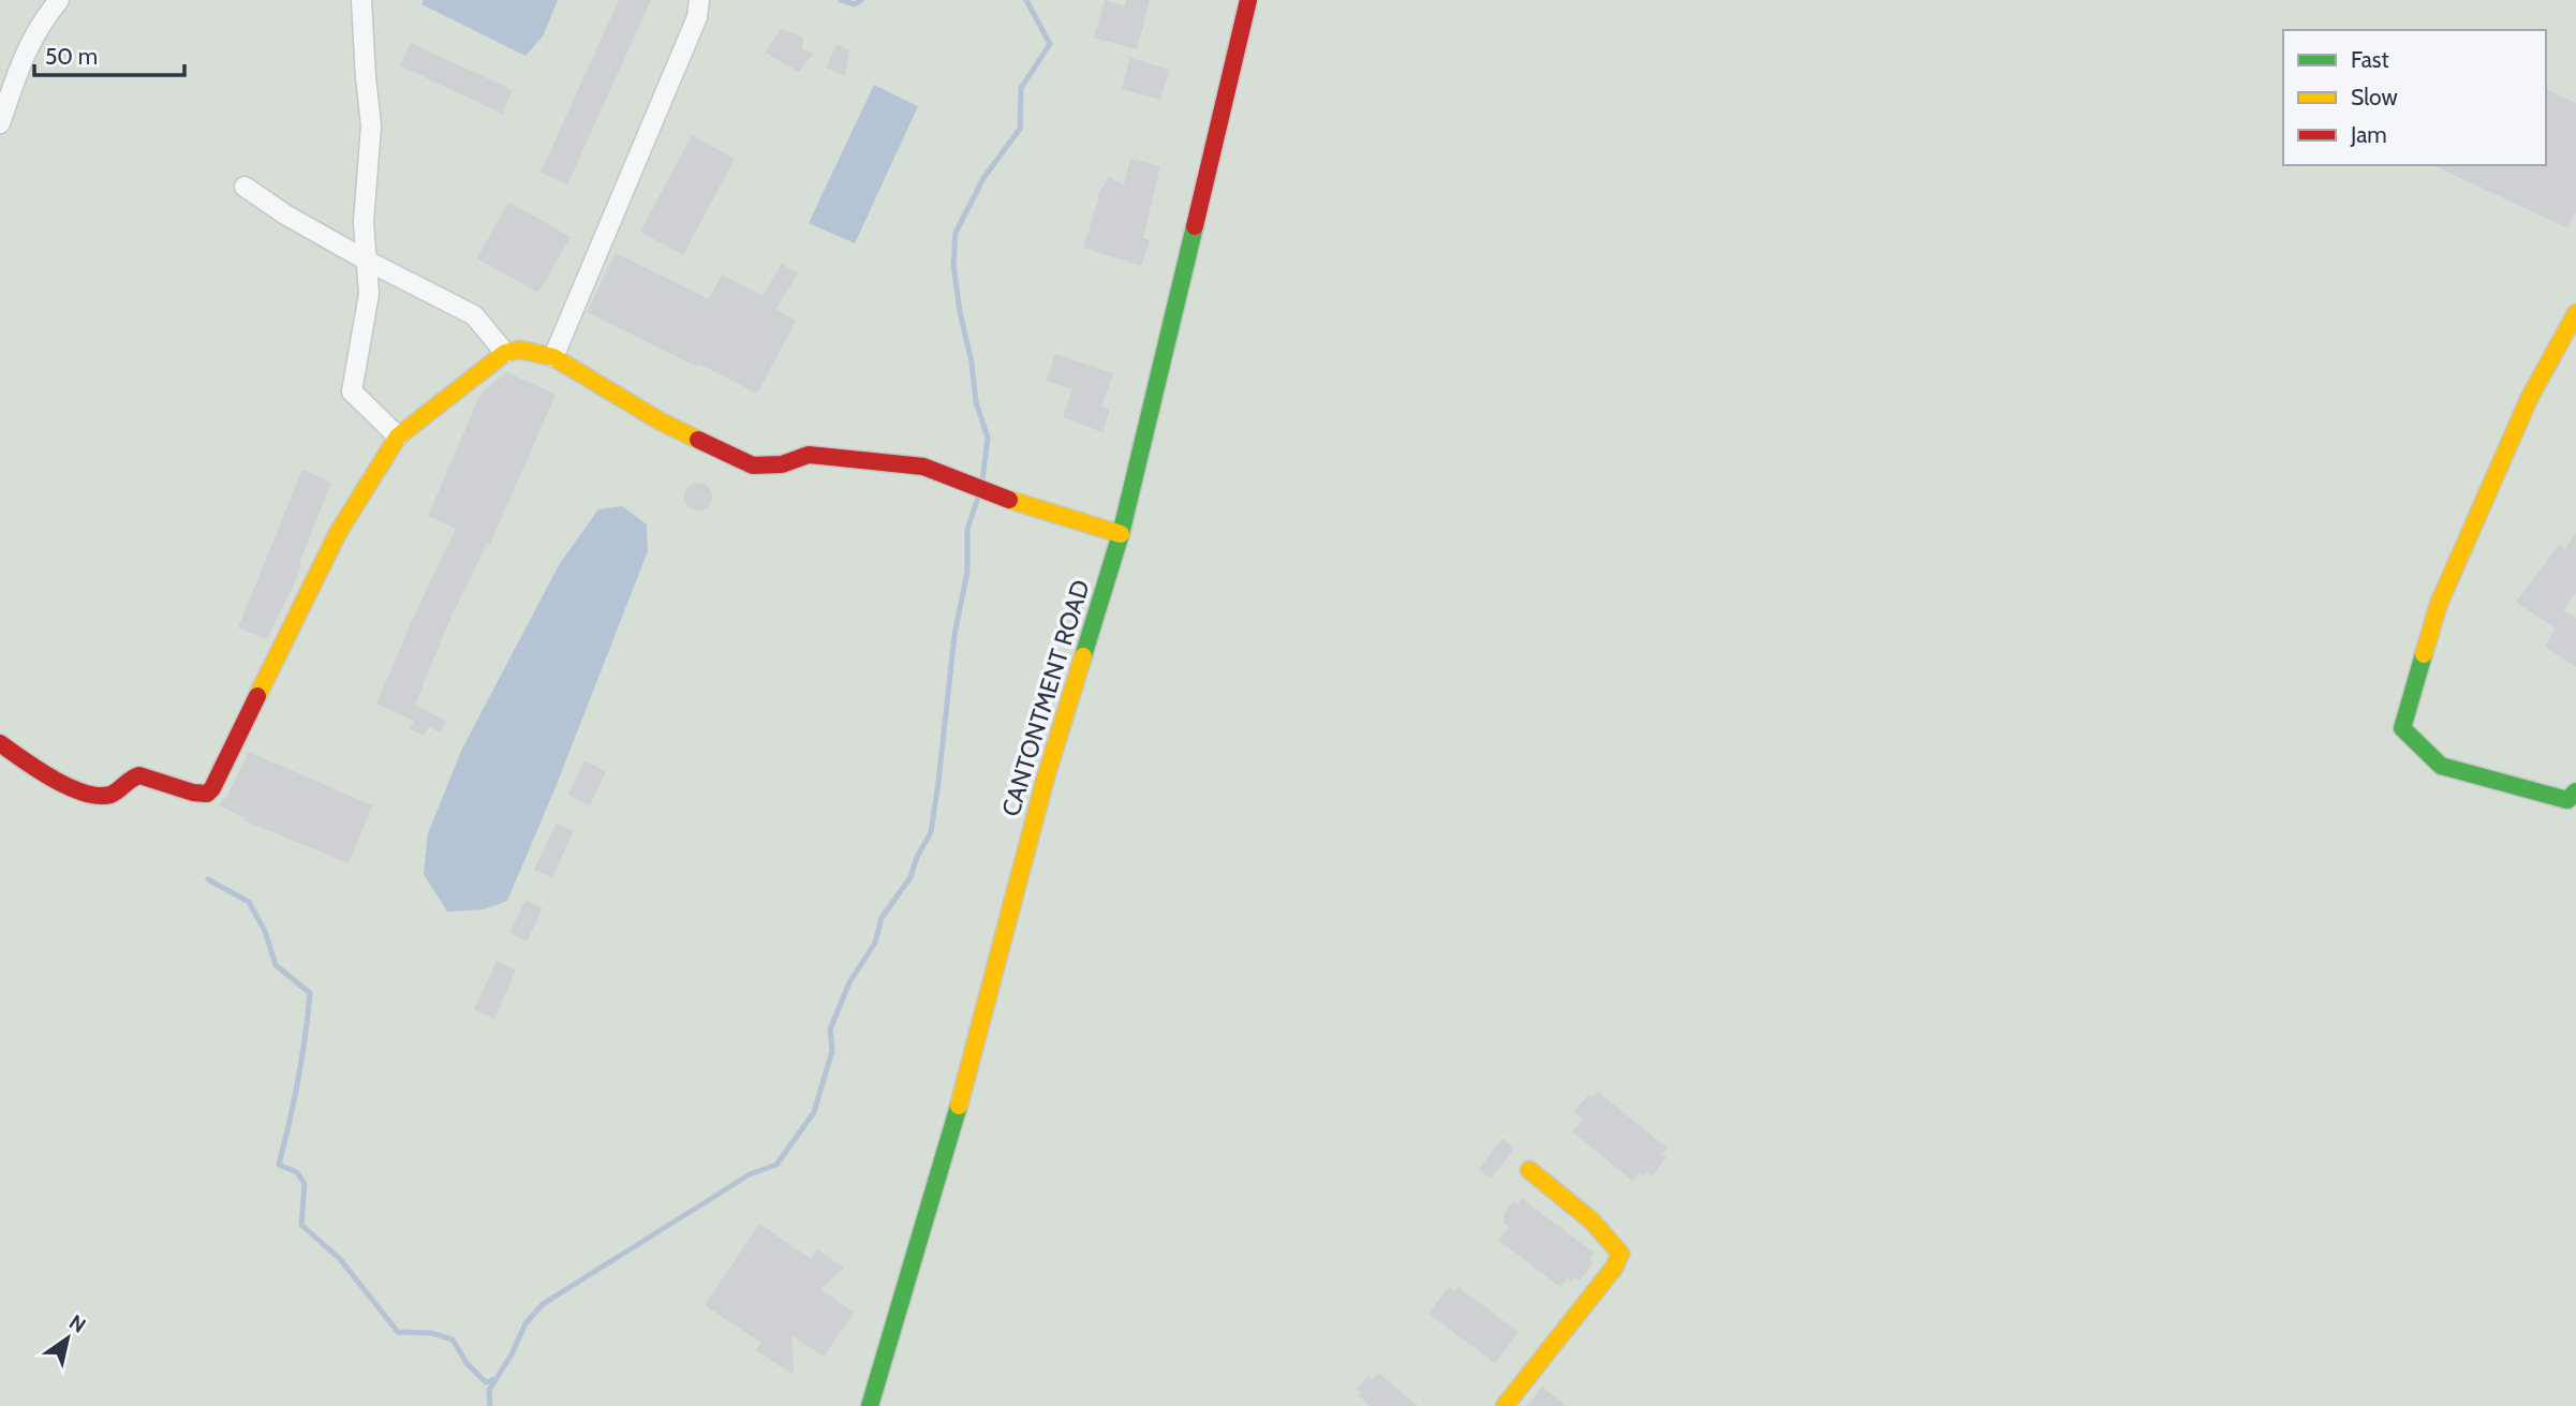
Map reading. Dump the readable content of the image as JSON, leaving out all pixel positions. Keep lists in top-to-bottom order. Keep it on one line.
{"streets":{"street":["CANTONTMENT ROAD"]},"legend":["Fast","Slow","Jam"],"scale_bar":"50 m","north":"top right"}
